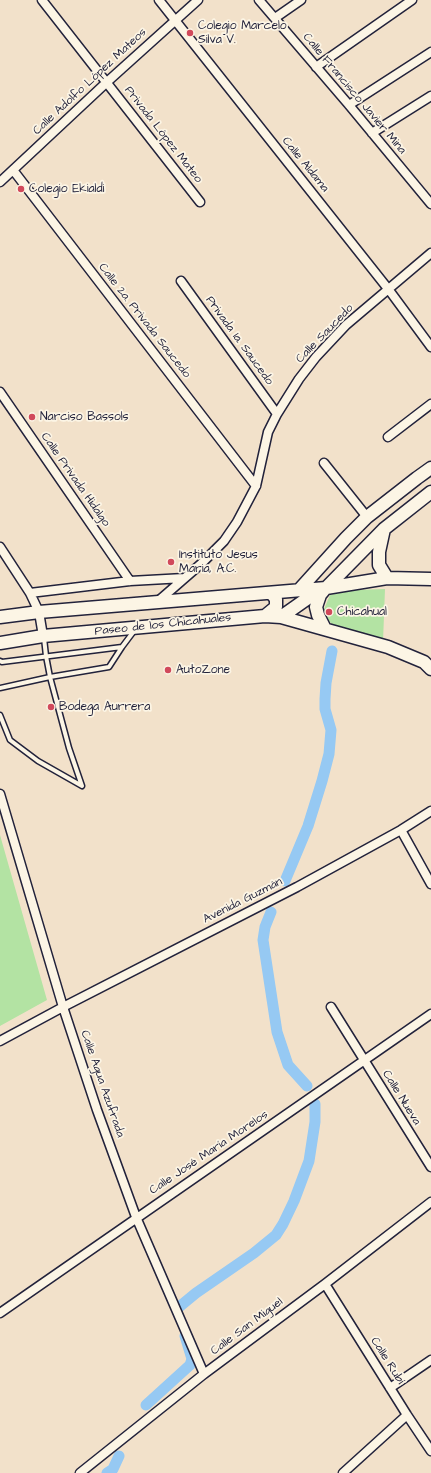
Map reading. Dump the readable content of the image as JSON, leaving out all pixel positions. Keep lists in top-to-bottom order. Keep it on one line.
{"streets":{"main road":["Paseo de los Chicahuales"],"street":["Calle Adolfo López Mateos","Calle Francisco Javier Mina","Privada López Mateo","Calle Aldama","Calle 2a. Privada Saucedo","Calle Saucedo","Privada 1a. Saucedo","Calle Privada Hidalgo","Avenida Guzmán","Calle Agua Azufrada","Calle Nueva","Calle José María Morelos","Calle San Miguel","Calle Rubí"]},"crossings":[["Calle Adolfo López Mateos","Privada López Mateo"],["Calle Adolfo López Mateos","Calle Aldama"],["Calle Adolfo López Mateos","Calle 2a. Privada Saucedo"],["Calle Aldama","Calle Saucedo"],["Calle 2a. Privada Saucedo","Calle Saucedo"],["Calle Saucedo","Privada 1a. Saucedo"],["Calle Saucedo","Paseo de los Chicahuales"],["Avenida Guzmán","Calle Agua Azufrada"],["Calle Agua Azufrada","Calle José María Morelos"],["Calle Agua Azufrada","Calle San Miguel"],["Calle Nueva","Calle José María Morelos"],["Calle San Miguel","Calle Rubí"]],"places":["Colegio Marcelo Silva V.","Colegio Ekialdi","Narciso Bassols","Instituto Jesus Maria, A.C.","Chicahual","AutoZone","Bodega Aurrera"]}
